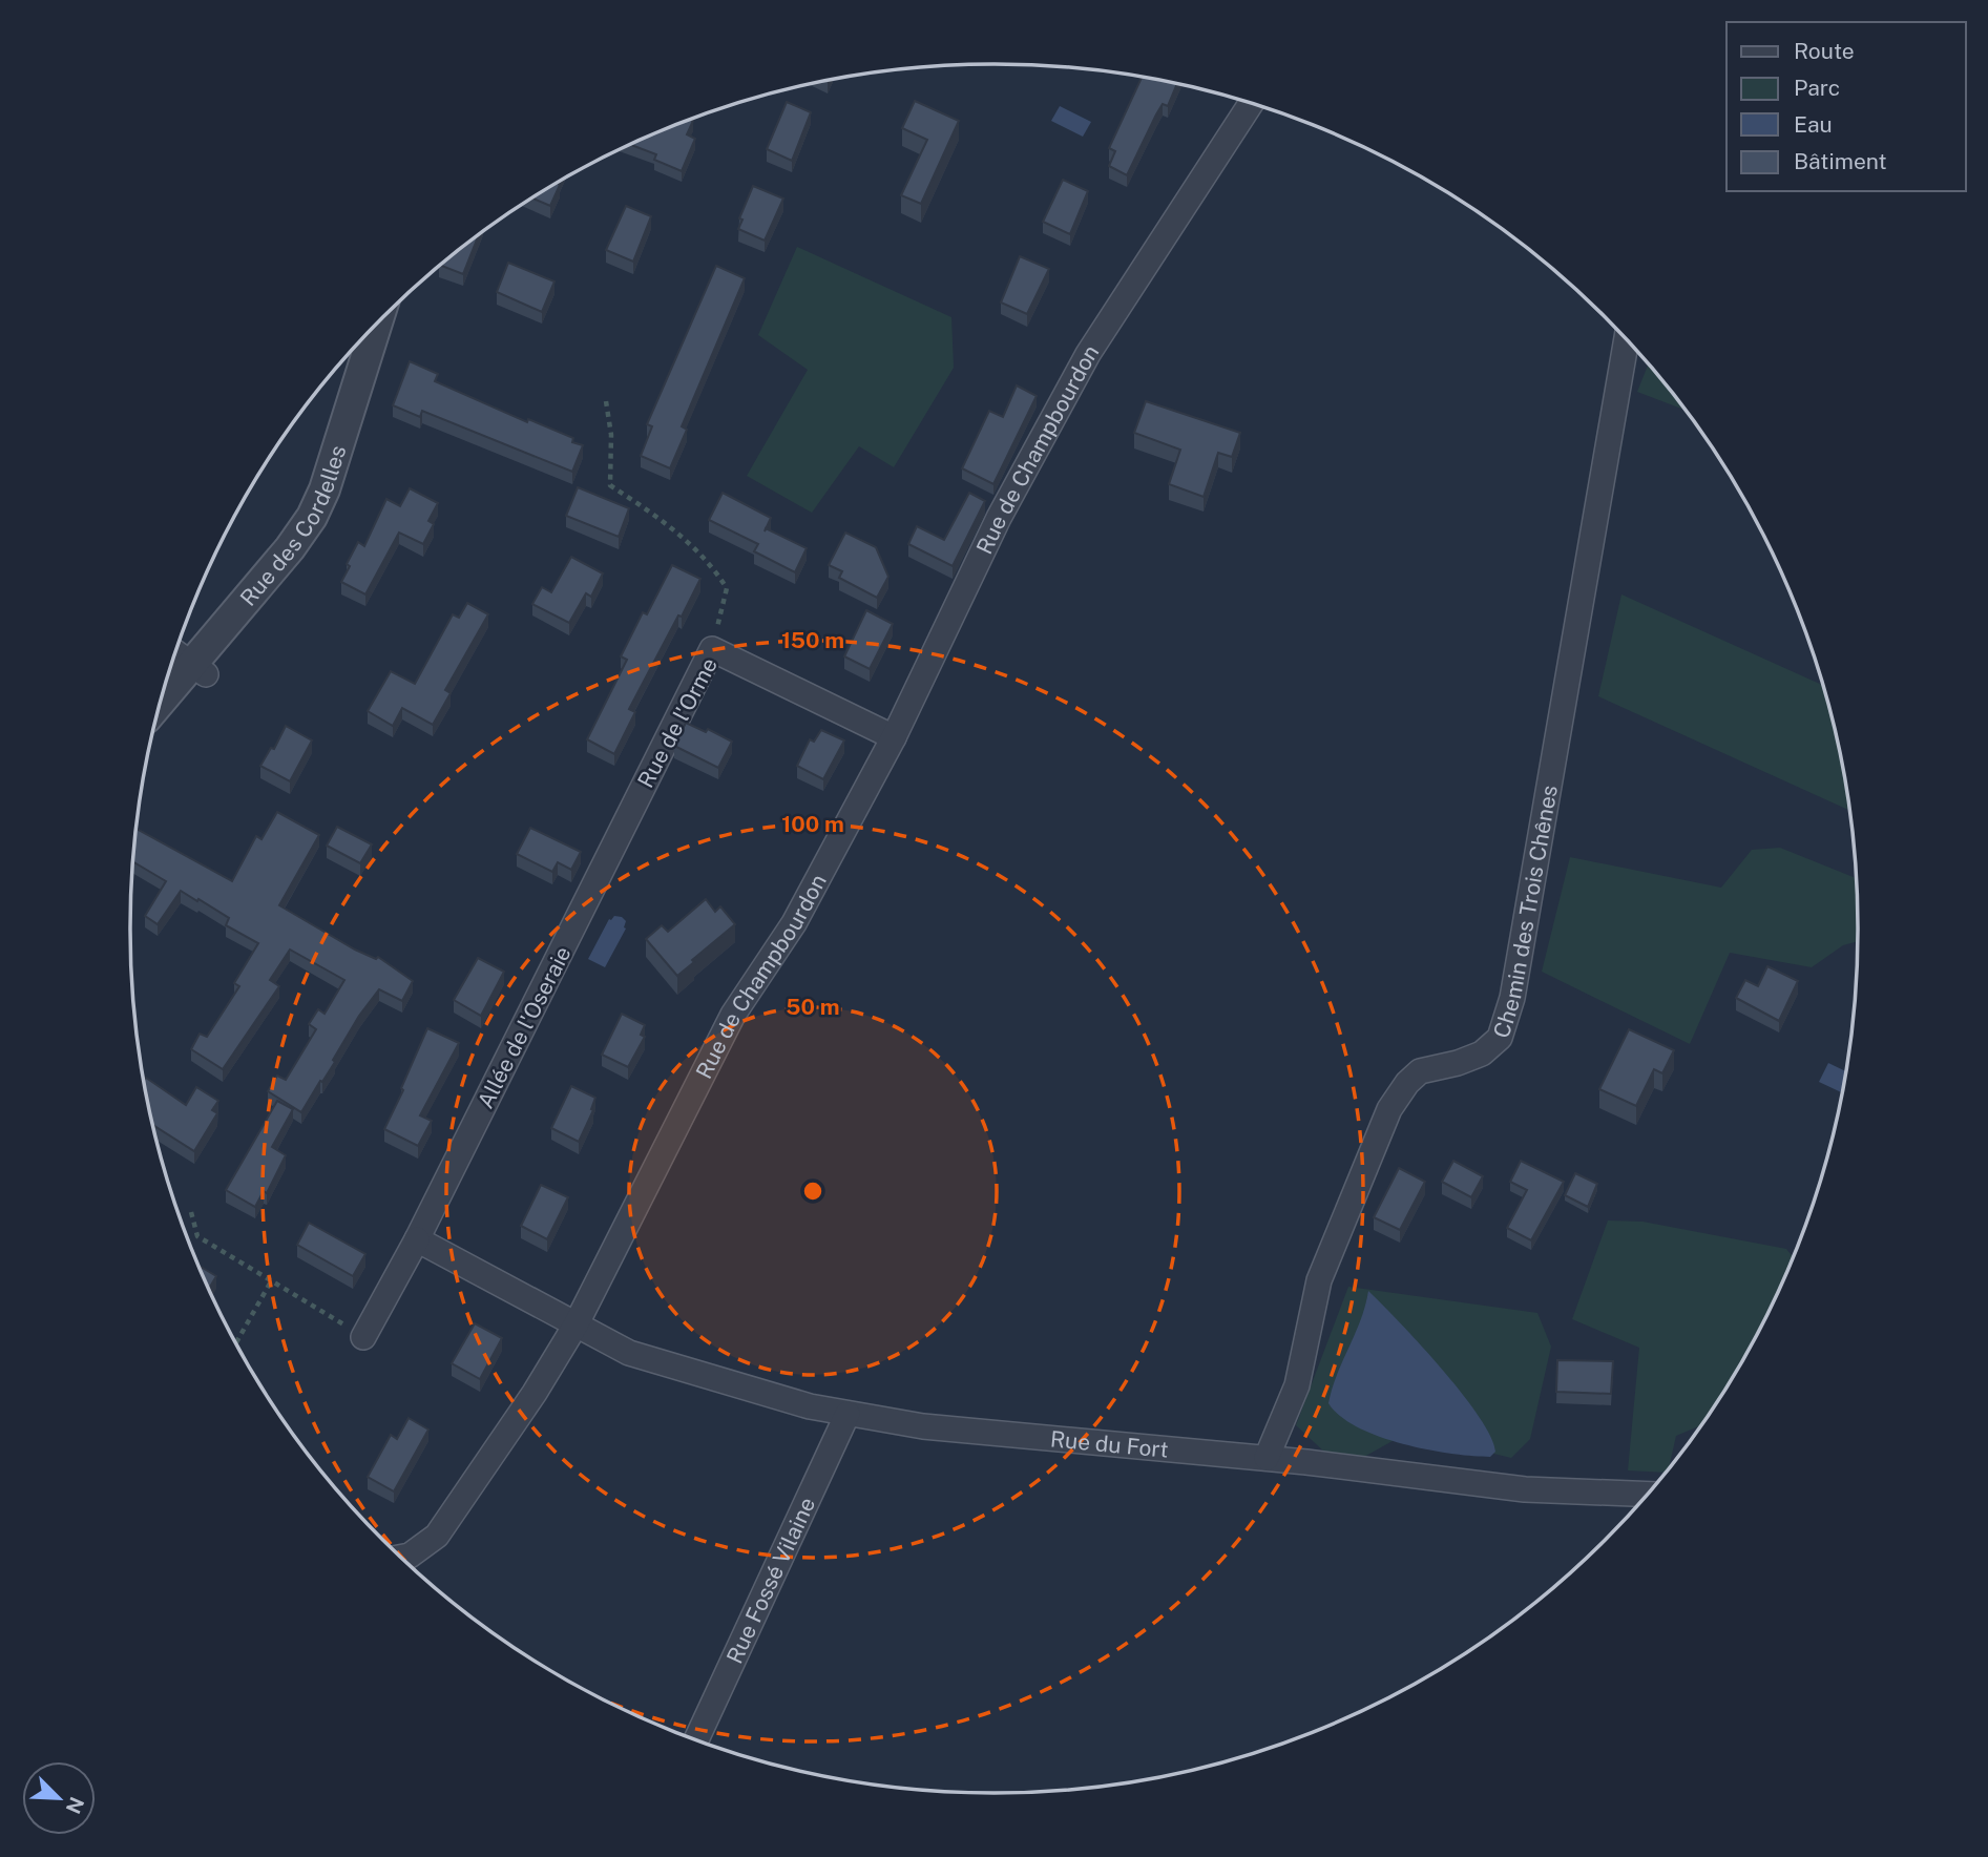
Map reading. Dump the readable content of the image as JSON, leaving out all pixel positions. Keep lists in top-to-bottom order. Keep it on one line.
{"streets":{"street":["Rue de Champbourdon","Rue des Cordelles","Rue de l'Orme","Chemin des Trois Chênes","Allée de l'Oseraie","Rue du Fort","Rue Fossé Vilaine"]},"crossings":[["Rue de Champbourdon","Rue de l'Orme"],["Rue de Champbourdon","Rue du Fort"],["Rue de l'Orme","Allée de l'Oseraie"],["Chemin des Trois Chênes","Rue du Fort"],["Rue du Fort","Rue Fossé Vilaine"]],"legend":["Route","Parc","Eau","Bâtiment"],"north":"bottom right","rings":["150 m","100 m","50 m"]}
